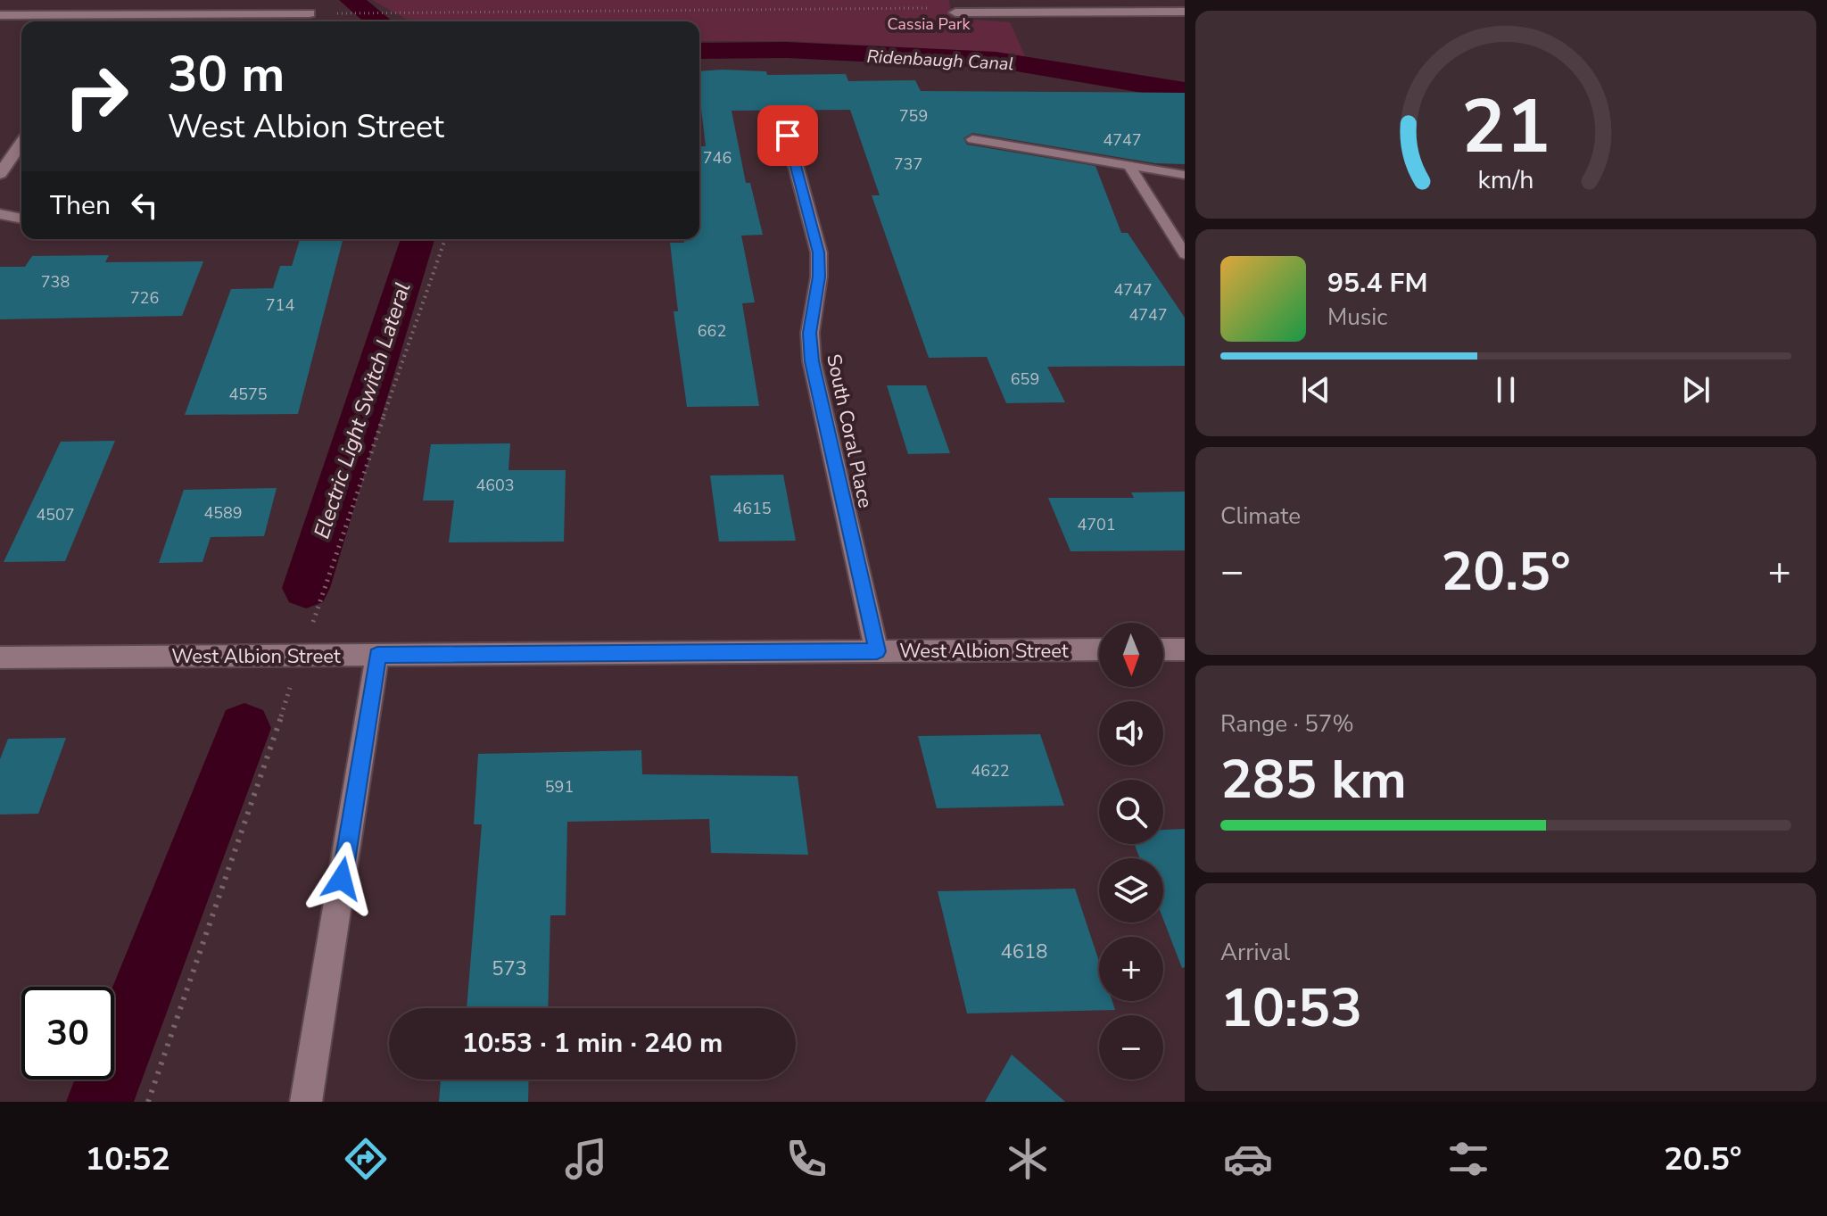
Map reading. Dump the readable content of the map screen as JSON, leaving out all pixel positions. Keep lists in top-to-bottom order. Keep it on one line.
{"streets":{"street":["South Coral Place","West Albion Street"]},"crossings":[["South Coral Place","West Albion Street"]],"water":["Ridenbaugh Canal","Electric Light Switch Lateral"],"parks":["Cassia Park"],"house_numbers":["759","4747","746","737","738","4747","726","714","4747","662","659","4575","4603","4615","4589","4507","4701","4622","591","4618","573"],"north":"bottom","page":{"turn":["30 m","West Albion Street"],"then":"Then","song":["95.4 FM","Music"],"tile":["Climate",["Range · 57%","285 km"],["Arrival","10:53"]],"heat":["−","20.5°","+"],"map_buttons":["+","−"],"limit":"30","trip":"10:53 · 1 min · 240 m","tabs":["10:52","20.5°"],"gauge":["21","km/h"]}}
